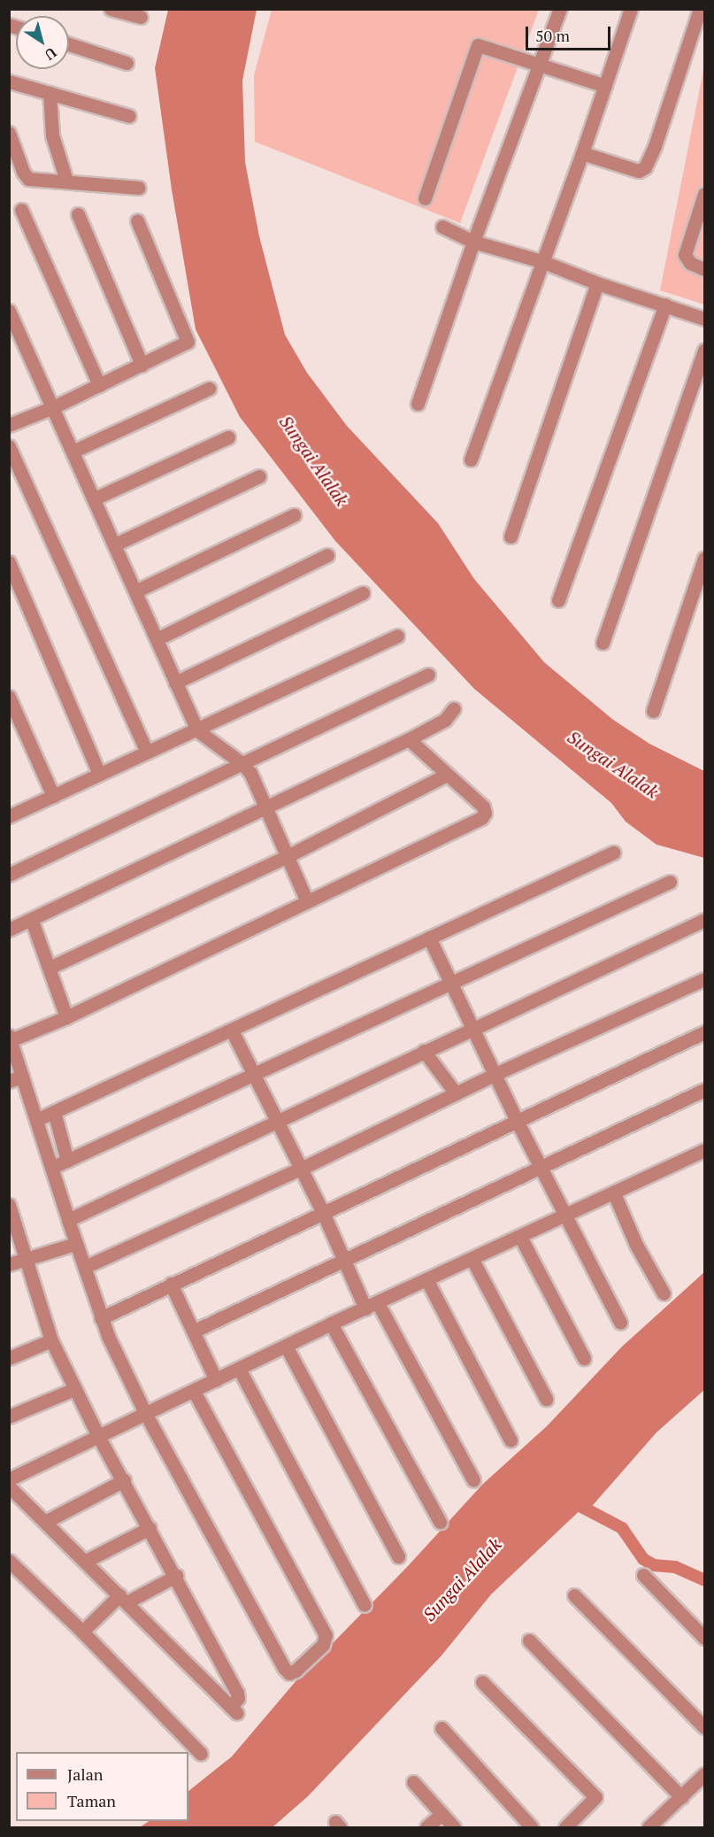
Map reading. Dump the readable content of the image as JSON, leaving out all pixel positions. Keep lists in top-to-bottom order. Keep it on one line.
{"water":["Sungai Alalak"],"legend":["Jalan","Taman"],"scale_bar":"50 m","north":"bottom right"}
